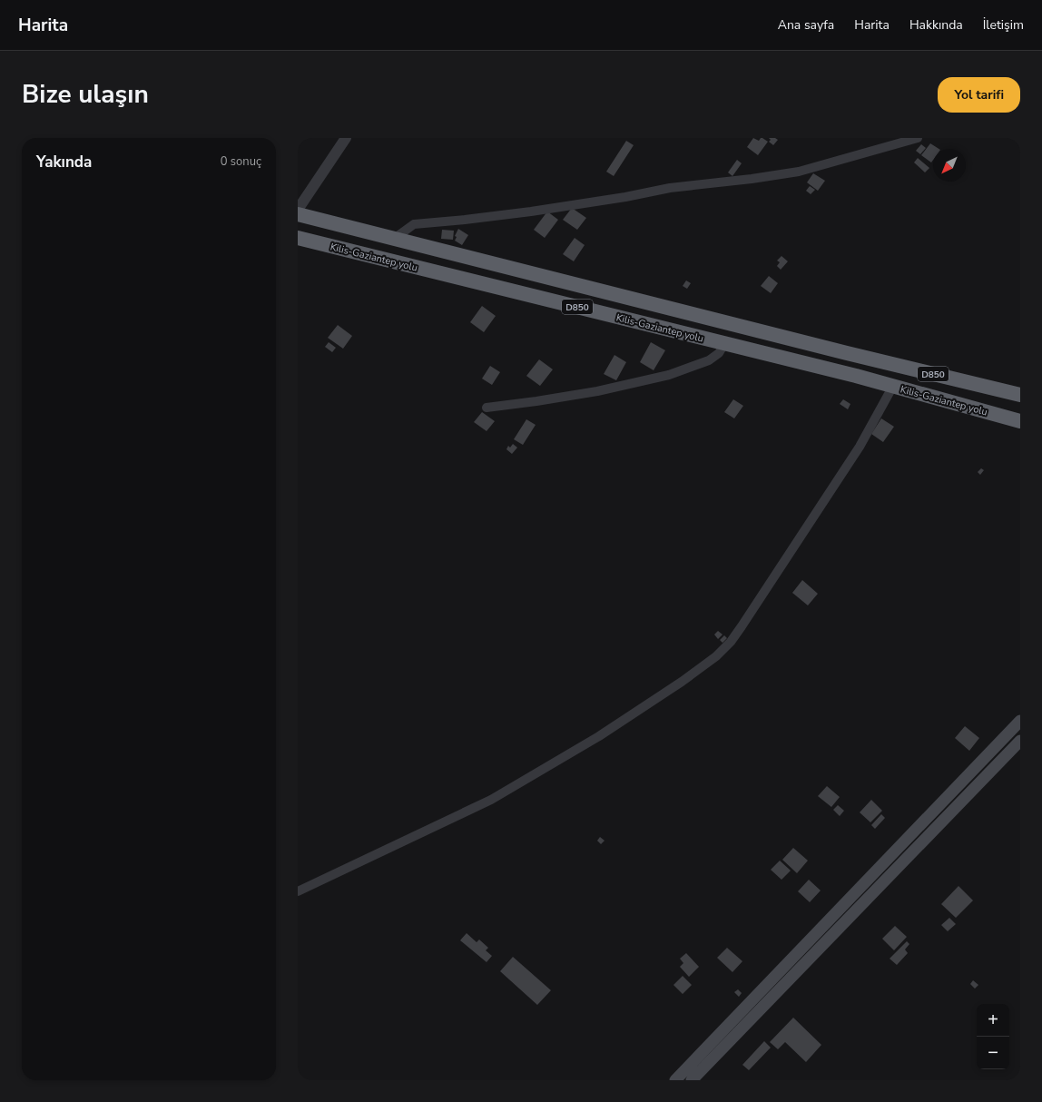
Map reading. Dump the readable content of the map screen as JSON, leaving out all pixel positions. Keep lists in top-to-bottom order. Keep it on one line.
{"streets":{"highway":["Kilis-Gaziantep yolu","D850"]},"north":"bottom left","page":{"header":"Harita","nav":["Ana sayfa","Harita","Hakkında","İletişim"],"title":"Bize ulaşın","buttons":"Yol tarifi","heading":["Yakında","0 sonuç"],"map_buttons":["+","−"]}}
